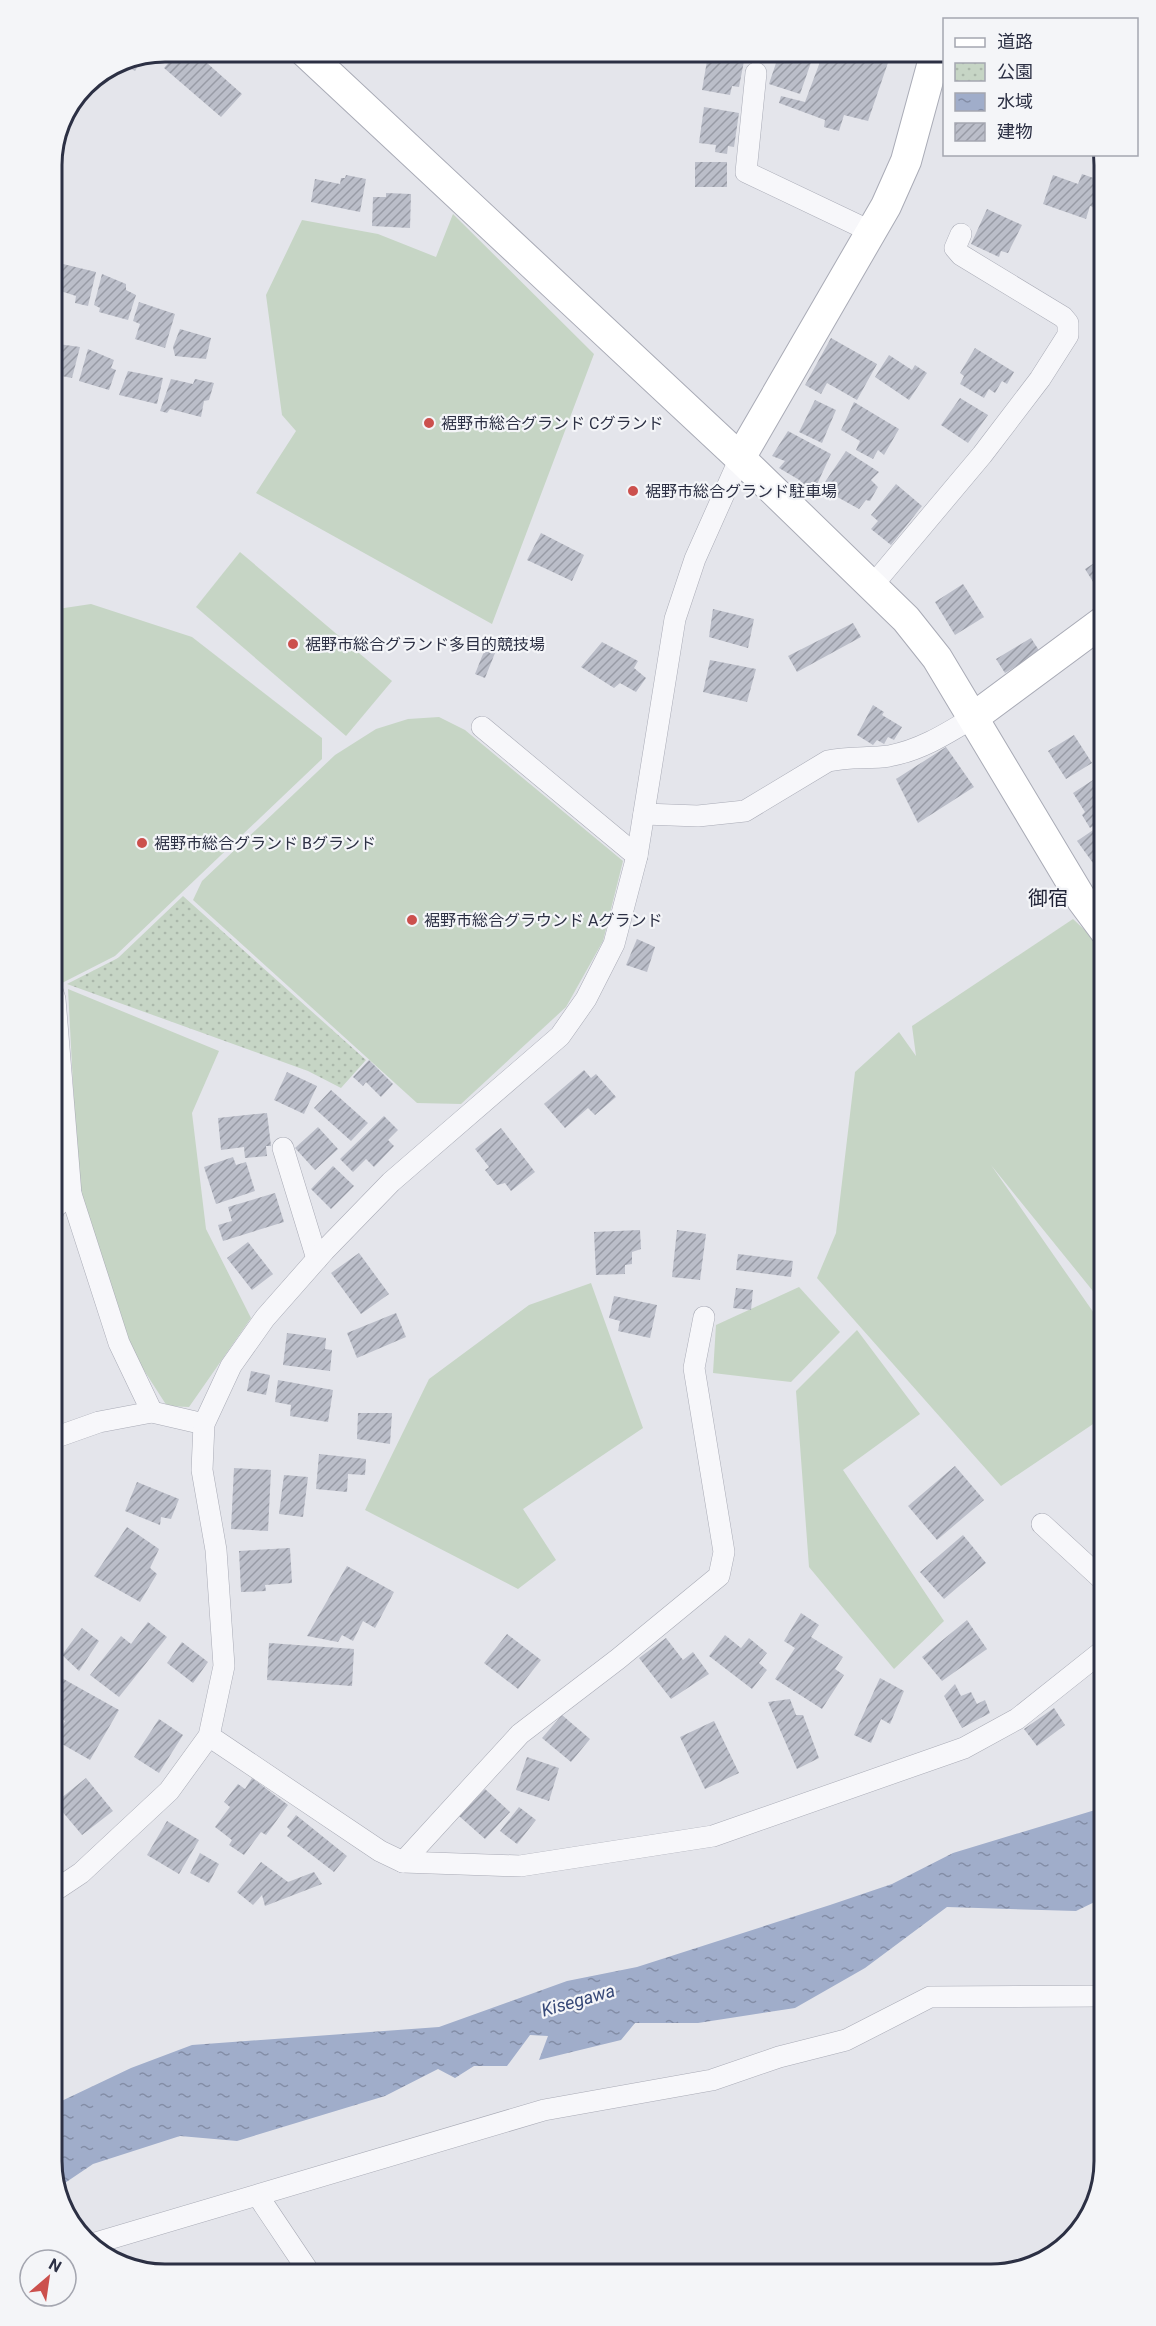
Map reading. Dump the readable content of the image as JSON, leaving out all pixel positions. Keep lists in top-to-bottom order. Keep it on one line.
{"districts":["御宿"],"water":["Kisegawa"],"places":["裾野市総合グランド Cグランド","裾野市総合グランド駐車場","裾野市総合グランド多目的競技場","裾野市総合グランド Bグランド","裾野市総合グラウンド Aグランド"],"legend":["道路","公園","水域","建物"],"north":"top right"}
